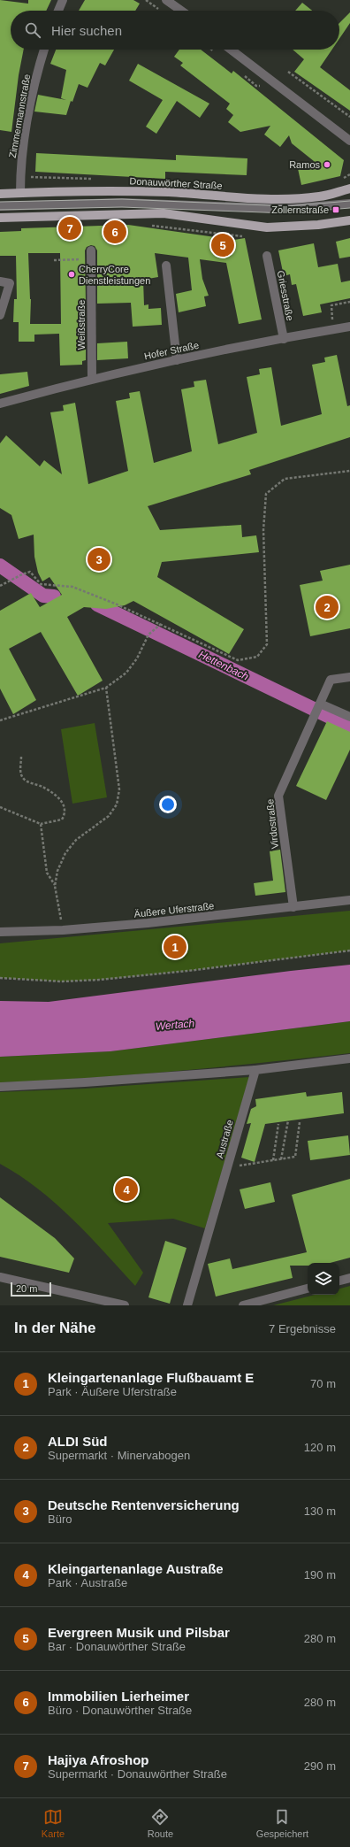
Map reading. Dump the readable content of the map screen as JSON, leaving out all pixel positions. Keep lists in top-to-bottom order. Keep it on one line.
{"streets":{"main road":["Donauwörther Straße"],"street":["Zimmermannstraße","Griesstraße","Weißstraße","Hofer Straße","Virdostraße","Äußere Uferstraße","Austraße"]},"crossings":[["Zimmermannstraße","Donauwörther Straße"],["Griesstraße","Hofer Straße"],["Weißstraße","Hofer Straße"],["Virdostraße","Äußere Uferstraße"]],"water":["Hettenbach","Wertach"],"places":{"other":["Ramos","CherryCore Dienstleistungen"],"transit":["Zollernstraße"]},"scale_bar":"20 m","page":{"search":"Hier suchen","pins":["7","6","5","3","2","1","4"],"scale":"20 m","heading":["In der Nähe","7 Ergebnisse"],"list":[{"mark":"1","name":"Kleingartenanlage Flußbauamt E","note":"Park · Äußere Uferstraße","value":"70 m"},{"mark":"2","name":"ALDI Süd","note":"Supermarkt · Minervabogen","value":"120 m"},{"mark":"3","name":"Deutsche Rentenversicherung","note":"Büro","value":"130 m"},{"mark":"4","name":"Kleingartenanlage Austraße","note":"Park · Austraße","value":"190 m"},{"mark":"5","name":"Evergreen Musik und Pilsbar","note":"Bar · Donauwörther Straße","value":"280 m"},{"mark":"6","name":"Immobilien Lierheimer","note":"Büro · Donauwörther Straße","value":"280 m"},{"mark":"7","name":"Hajiya Afroshop","note":"Supermarkt · Donauwörther Straße","value":"290 m"}],"nav":["Karte","Route","Gespeichert"]}}
